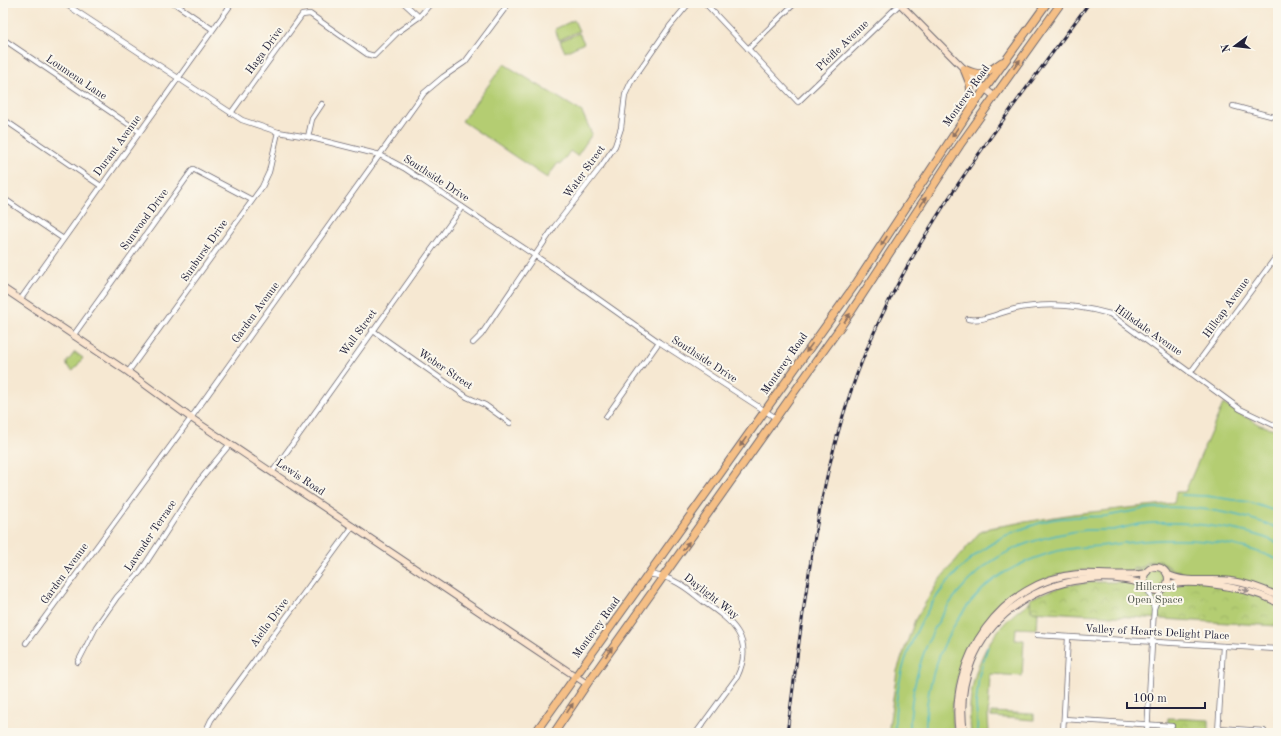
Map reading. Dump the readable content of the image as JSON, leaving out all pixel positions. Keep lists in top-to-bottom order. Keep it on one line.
{"streets":{"main road":["Monterey Road"],"street":["Pfeifle Avenue","Haga Drive","Loumena Lane","Durant Avenue","Water Street","Southside Drive","Sunwood Drive","Sunburst Drive","Hillcap Avenue","Garden Avenue","Hillsdale Avenue","Wall Street","Weber Street","Lewis Road","Lavender Terrace","Daylight Way","Aiello Drive","Valley of Hearts Delight Place"]},"crossings":[["Haga Drive","Southside Drive"],["Loumena Lane","Durant Avenue"],["Monterey Road","Southside Drive"],["Monterey Road","Lewis Road"],["Monterey Road","Daylight Way"],["Durant Avenue","Southside Drive"],["Durant Avenue","Lewis Road"],["Water Street","Southside Drive"],["Southside Drive","Sunburst Drive"],["Southside Drive","Garden Avenue"],["Southside Drive","Wall Street"],["Sunwood Drive","Sunburst Drive"],["Sunwood Drive","Lewis Road"],["Sunburst Drive","Lewis Road"],["Hillcap Avenue","Hillsdale Avenue"],["Garden Avenue","Lewis Road"],["Wall Street","Weber Street"],["Wall Street","Lewis Road"],["Lewis Road","Lavender Terrace"],["Lewis Road","Aiello Drive"]],"parks":["Hillcrest Open Space"],"scale_bar":"100 m","north":"left"}
